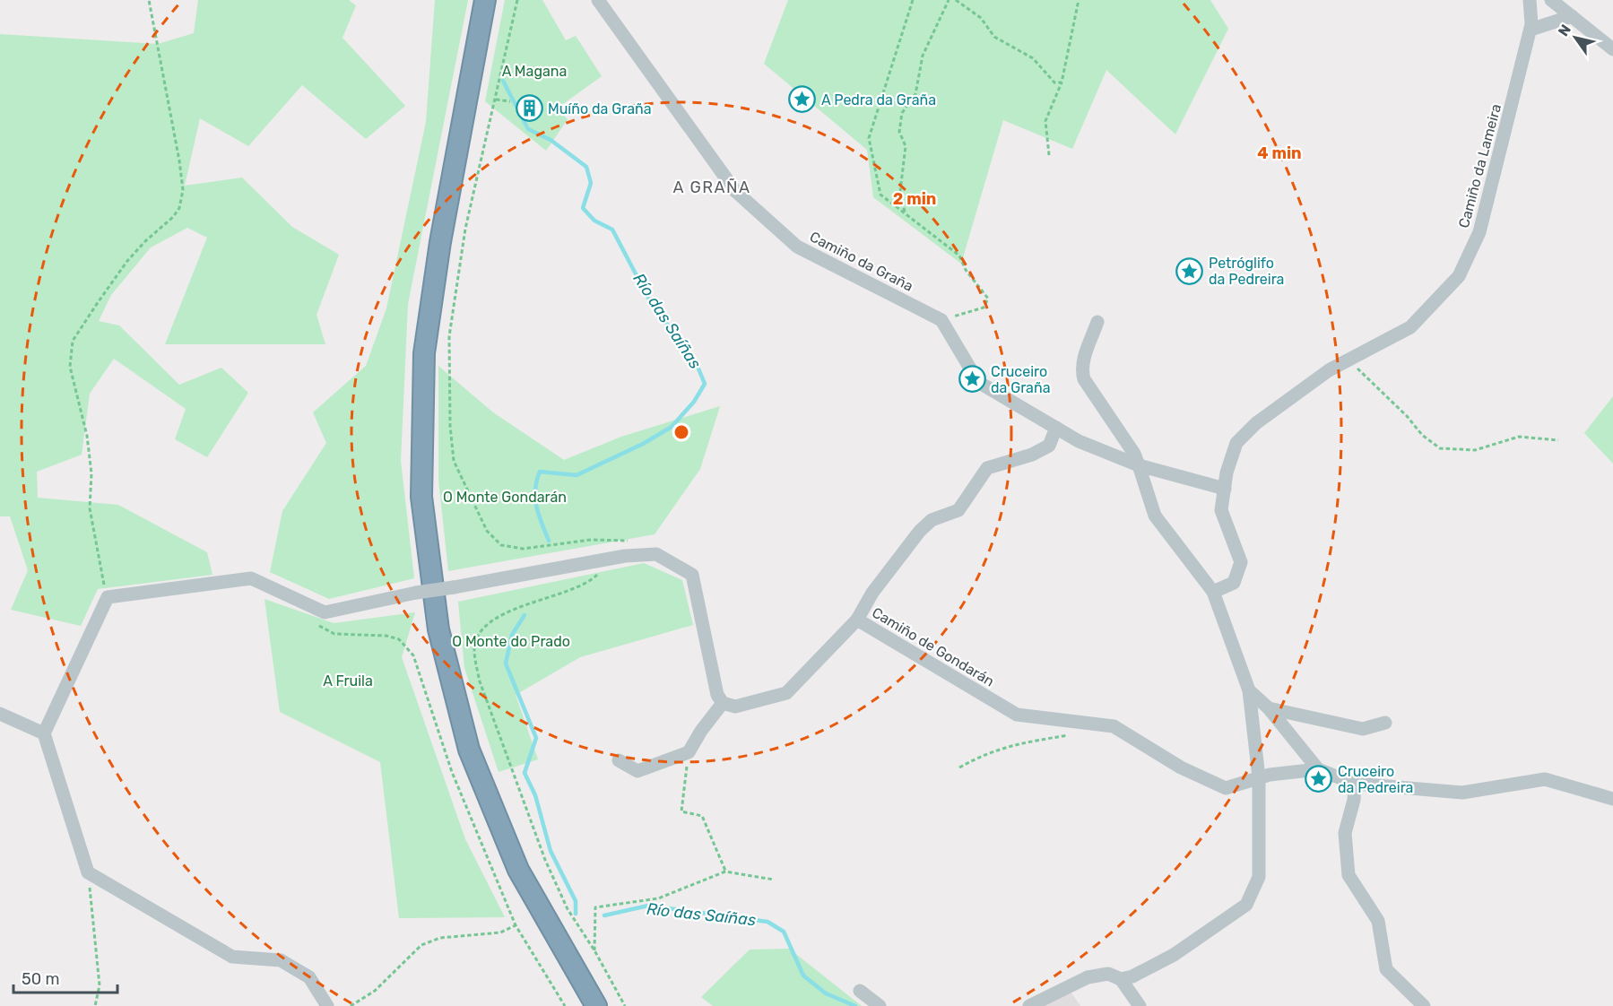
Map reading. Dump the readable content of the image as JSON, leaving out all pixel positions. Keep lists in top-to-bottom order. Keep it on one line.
{"streets":{"street":["Camiño da Lameira","Camiño da Graña","Camiño de Gondarán"]},"districts":["A GRAÑA"],"water":["Río das Saíñas"],"parks":["A Magana","O Monte Gondarán","O Monte do Prado","A Fruila"],"places":{"place":["A Pedra da Graña","Petróglifo da Pedreira","Cruceiro da Graña","Cruceiro da Pedreira"],"building":["Muíño da Graña"]},"scale_bar":"50 m","north":"top left","rings":["4 min","2 min"]}
